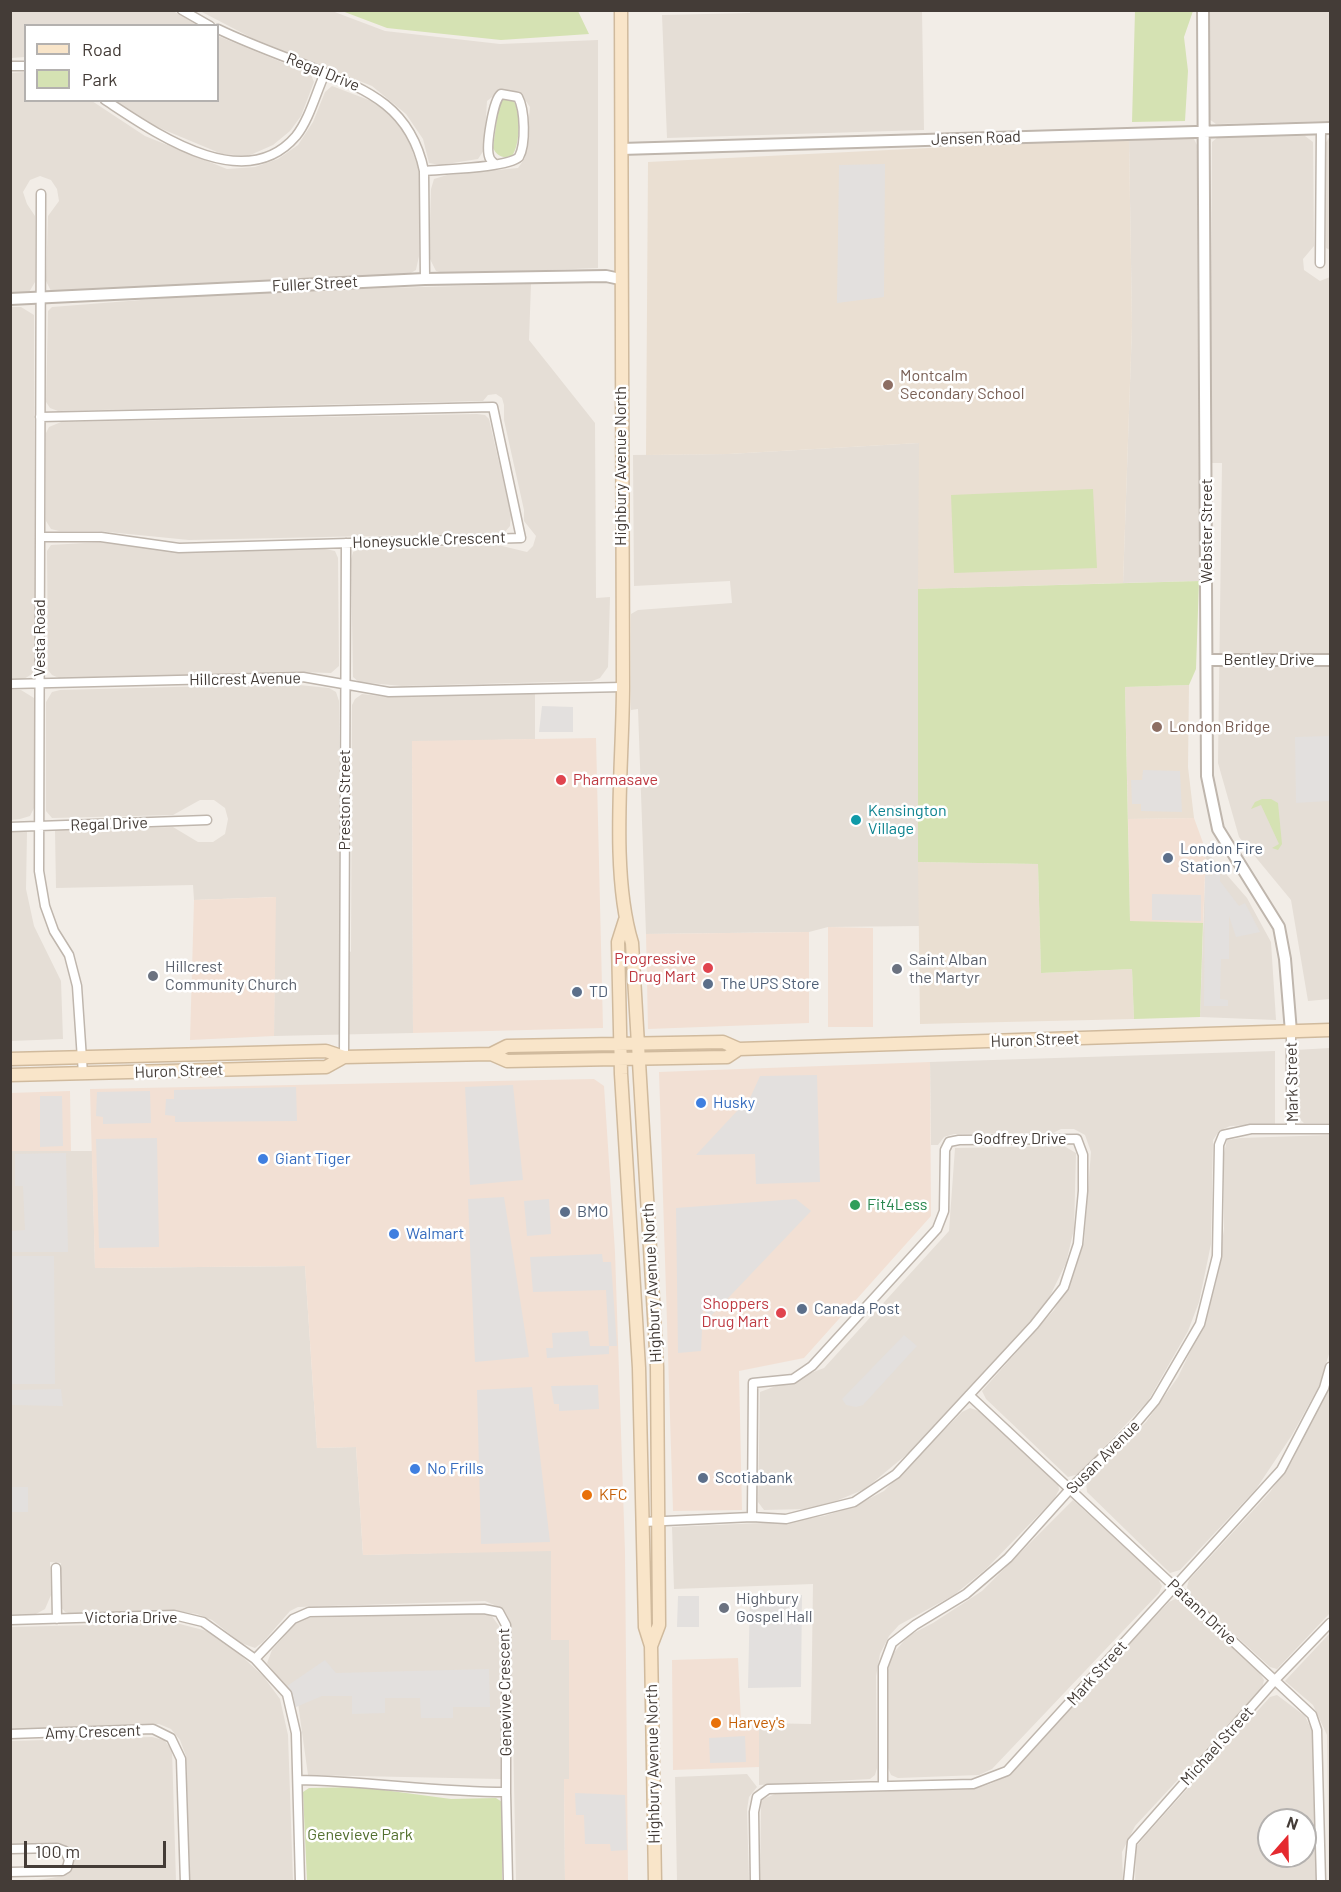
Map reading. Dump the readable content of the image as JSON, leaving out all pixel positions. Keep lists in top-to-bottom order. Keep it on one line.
{"streets":{"main road":["Highbury Avenue North","Huron Street"],"street":["Regal Drive","Jensen Road","Fuller Street","Webster Street","Honeysuckle Crescent","Vesta Road","Bentley Drive","Hillcrest Avenue","Preston Street","Mark Street","Godfrey Drive","Susan Avenue","Patann Drive","Victoria Drive","Genevive Crescent","Amy Crescent","Michael Street"]},"crossings":[["Regal Drive","Fuller Street"],["Regal Drive","Vesta Road"],["Jensen Road","Highbury Avenue North"],["Jensen Road","Webster Street"],["Fuller Street","Highbury Avenue North"],["Fuller Street","Vesta Road"],["Highbury Avenue North","Hillcrest Avenue"],["Highbury Avenue North","Huron Street"],["Highbury Avenue North","Godfrey Drive"],["Webster Street","Bentley Drive"],["Webster Street","Huron Street"],["Webster Street","Mark Street"],["Honeysuckle Crescent","Vesta Road"],["Honeysuckle Crescent","Preston Street"],["Vesta Road","Hillcrest Avenue"],["Vesta Road","Huron Street"],["Hillcrest Avenue","Preston Street"],["Preston Street","Huron Street"],["Huron Street","Mark Street"],["Mark Street","Susan Avenue"],["Mark Street","Patann Drive"],["Godfrey Drive","Patann Drive"],["Susan Avenue","Patann Drive"],["Patann Drive","Michael Street"],["Victoria Drive","Genevive Crescent"]],"parks":["Genevieve Park"],"places":["Montcalm Secondary School","London Bridge","Pharmasave","Kensington Village","London Fire Station 7","Progressive Drug Mart","Saint Alban the Martyr","Hillcrest Community Church","The UPS Store","TD","Husky","Giant Tiger","Fit4Less","BMO","Walmart","Canada Post","Shoppers Drug Mart","No Frills","Scotiabank","KFC","Highbury Gospel Hall","Harvey's"],"legend":["Road","Park"],"scale_bar":"100 m","north":"top"}
